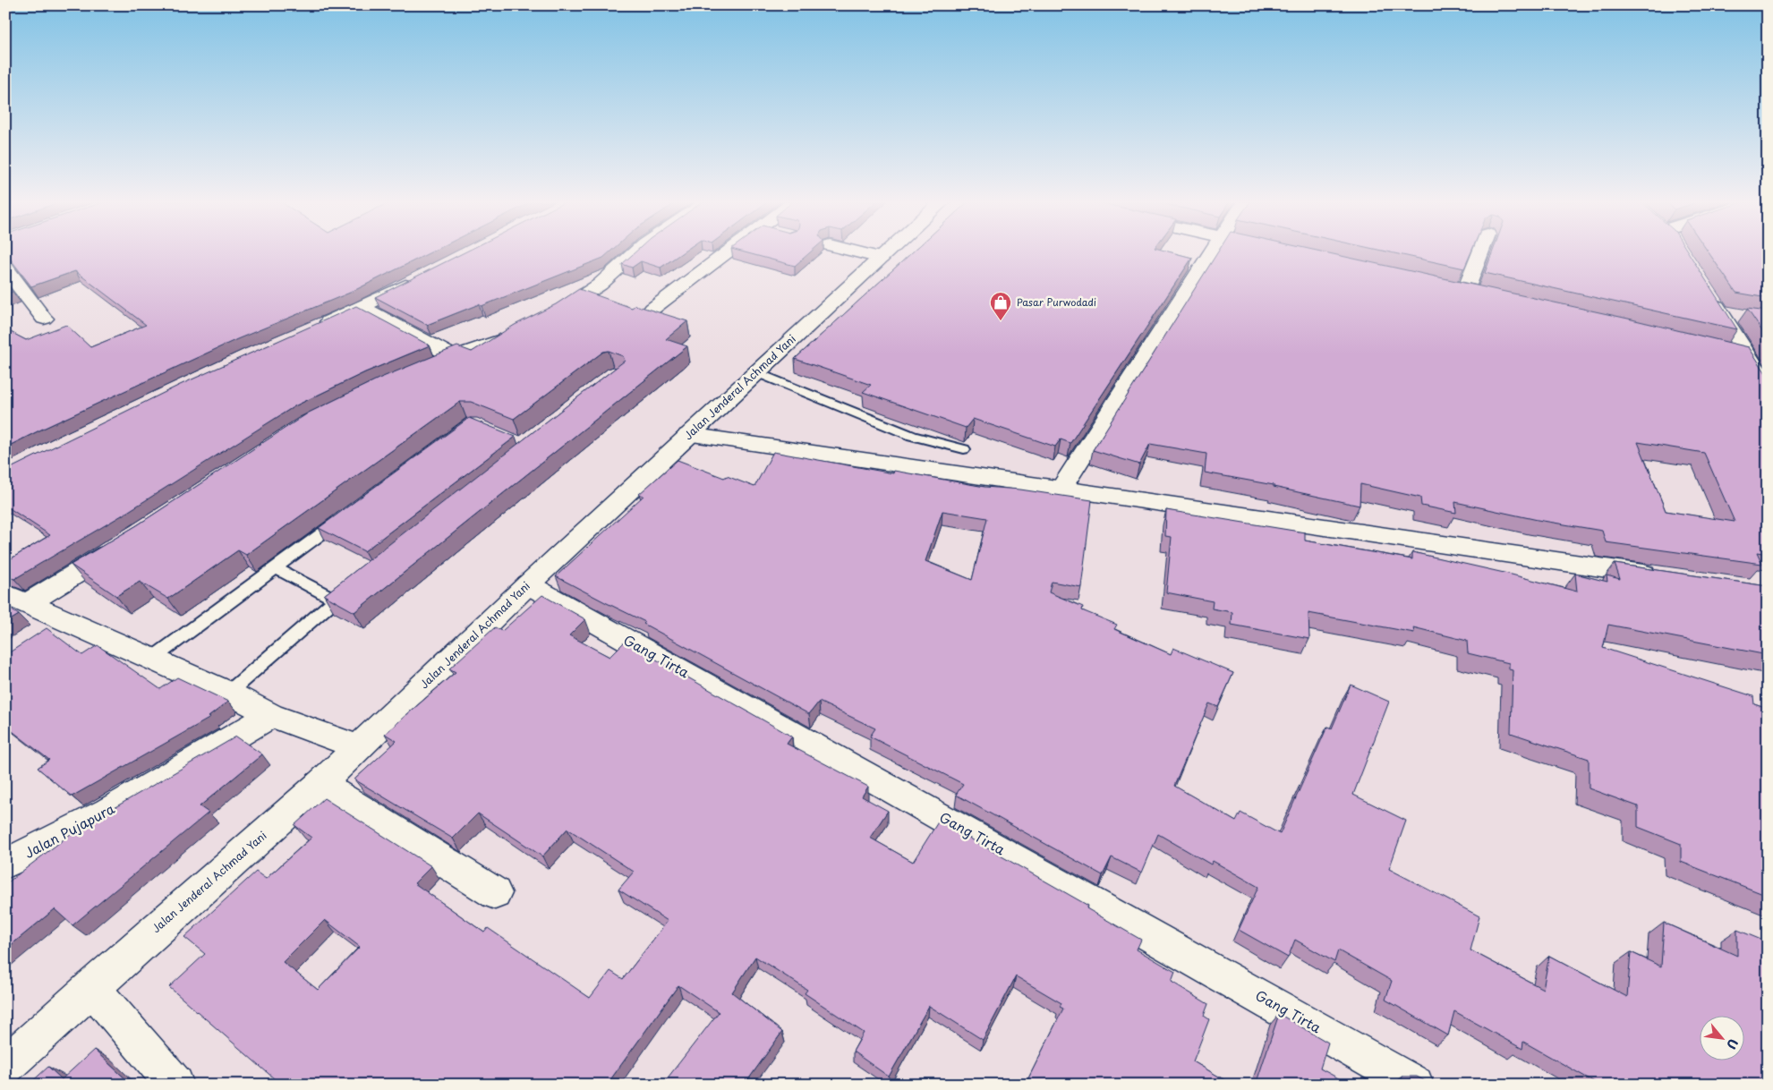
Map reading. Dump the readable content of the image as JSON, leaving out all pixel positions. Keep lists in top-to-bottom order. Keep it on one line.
{"streets":{"street":["Jalan Jenderal Achmad Yani","Gang Tirta","Jalan Pujapura"]},"crossings":[["Jalan Jenderal Achmad Yani","Gang Tirta"]],"places":{"shop":["Pasar Purwodadi"]},"north":"bottom right"}
